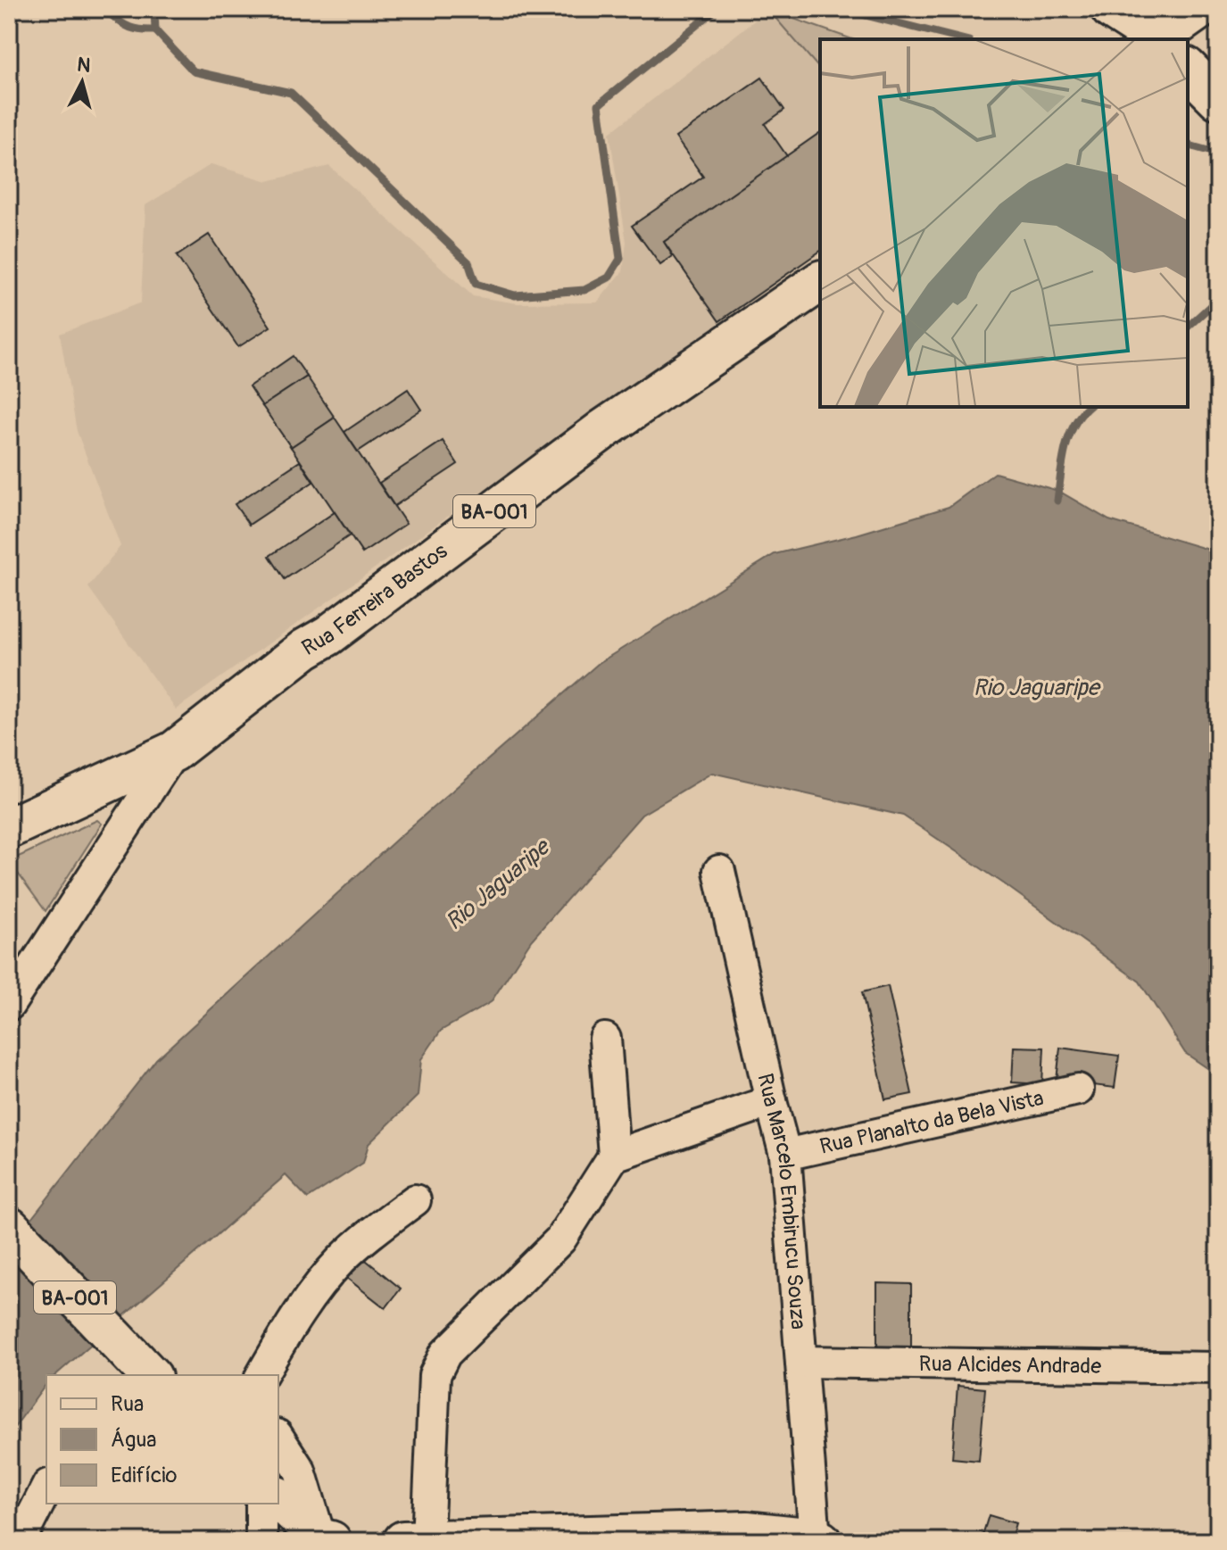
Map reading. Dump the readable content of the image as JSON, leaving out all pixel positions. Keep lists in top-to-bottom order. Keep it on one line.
{"streets":{"main road":["BA-001","Rua Ferreira Bastos"],"street":["Rua Planalto da Bela Vista","Rua Marcelo Embirucu Souza","Rua Alcides Andrade"]},"crossings":[["BA-001","Rua Ferreira Bastos"],["Rua Planalto da Bela Vista","Rua Marcelo Embirucu Souza"],["Rua Marcelo Embirucu Souza","Rua Alcides Andrade"]],"water":["Rio Jaguaripe"],"legend":["Rua","Água","Edifício"],"north":"top"}
